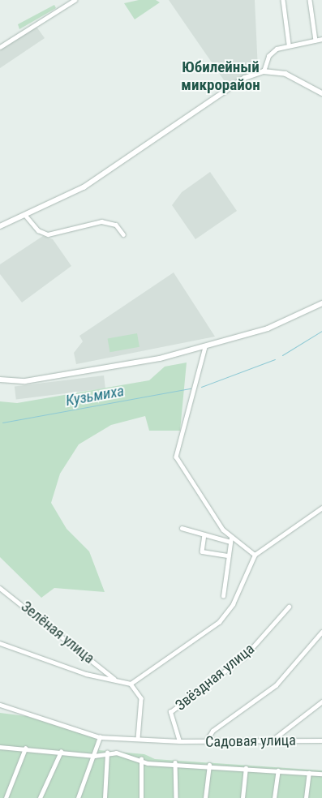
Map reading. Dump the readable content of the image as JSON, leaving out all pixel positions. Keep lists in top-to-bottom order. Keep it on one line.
{"streets":{"street":["Зелёная улица","Звёздная улица","Садовая улица"]},"crossings":[["Звёздная улица","Садовая улица"]],"districts":["Юбилейный микрорайон"],"water":["Кузьмиха"]}
